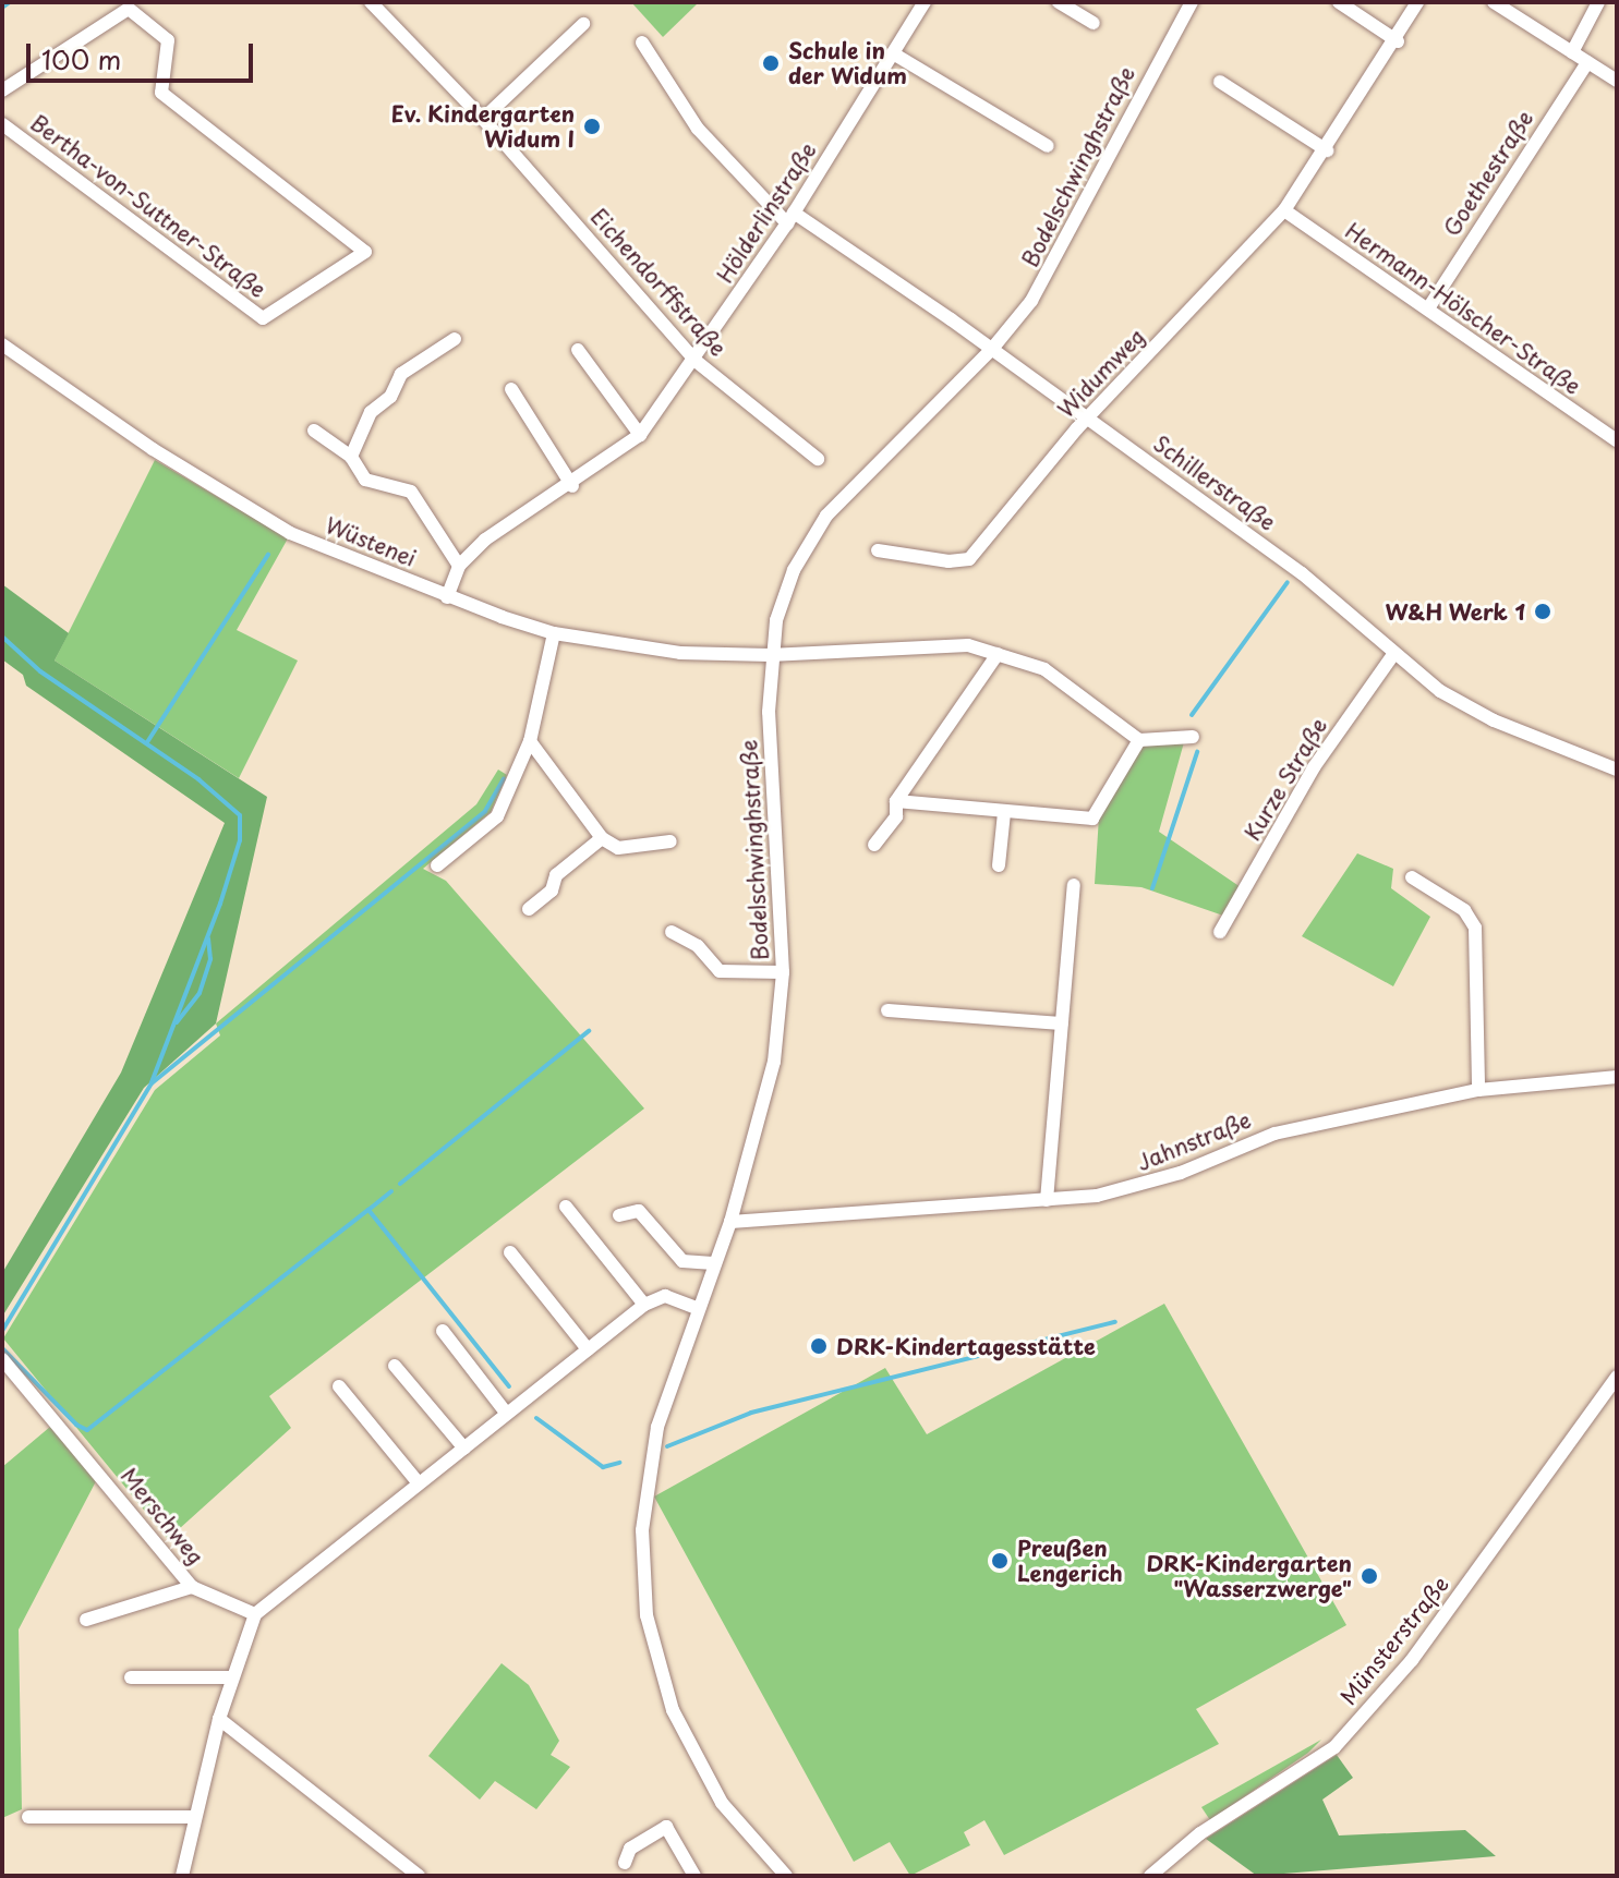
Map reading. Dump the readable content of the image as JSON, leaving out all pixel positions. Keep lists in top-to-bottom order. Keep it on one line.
{"streets":{"street":["Bodelschwinghstraße","Goethestraße","Bertha-von-Suttner-Straße","Hölderlinstraße","Eichendorffstraße","Hermann-Hölscher-Straße","Widumweg","Schillerstraße","Wüstenei","Kurze Straße","Jahnstraße","Merschweg","Münsterstraße"]},"crossings":[["Bodelschwinghstraße","Schillerstraße"],["Bodelschwinghstraße","Wüstenei"],["Bodelschwinghstraße","Jahnstraße"],["Goethestraße","Hermann-Hölscher-Straße"],["Hölderlinstraße","Eichendorffstraße"],["Hölderlinstraße","Schillerstraße"],["Hölderlinstraße","Wüstenei"],["Hermann-Hölscher-Straße","Widumweg"],["Widumweg","Schillerstraße"],["Schillerstraße","Kurze Straße"]],"places":["Schule in der Widum","Ev. Kindergarten Widum I","W&H Werk 1","DRK-Kindertagesstätte","Preußen Lengerich","DRK-Kindergarten \"Wasserzwerge\""],"scale_bar":"100 m"}
